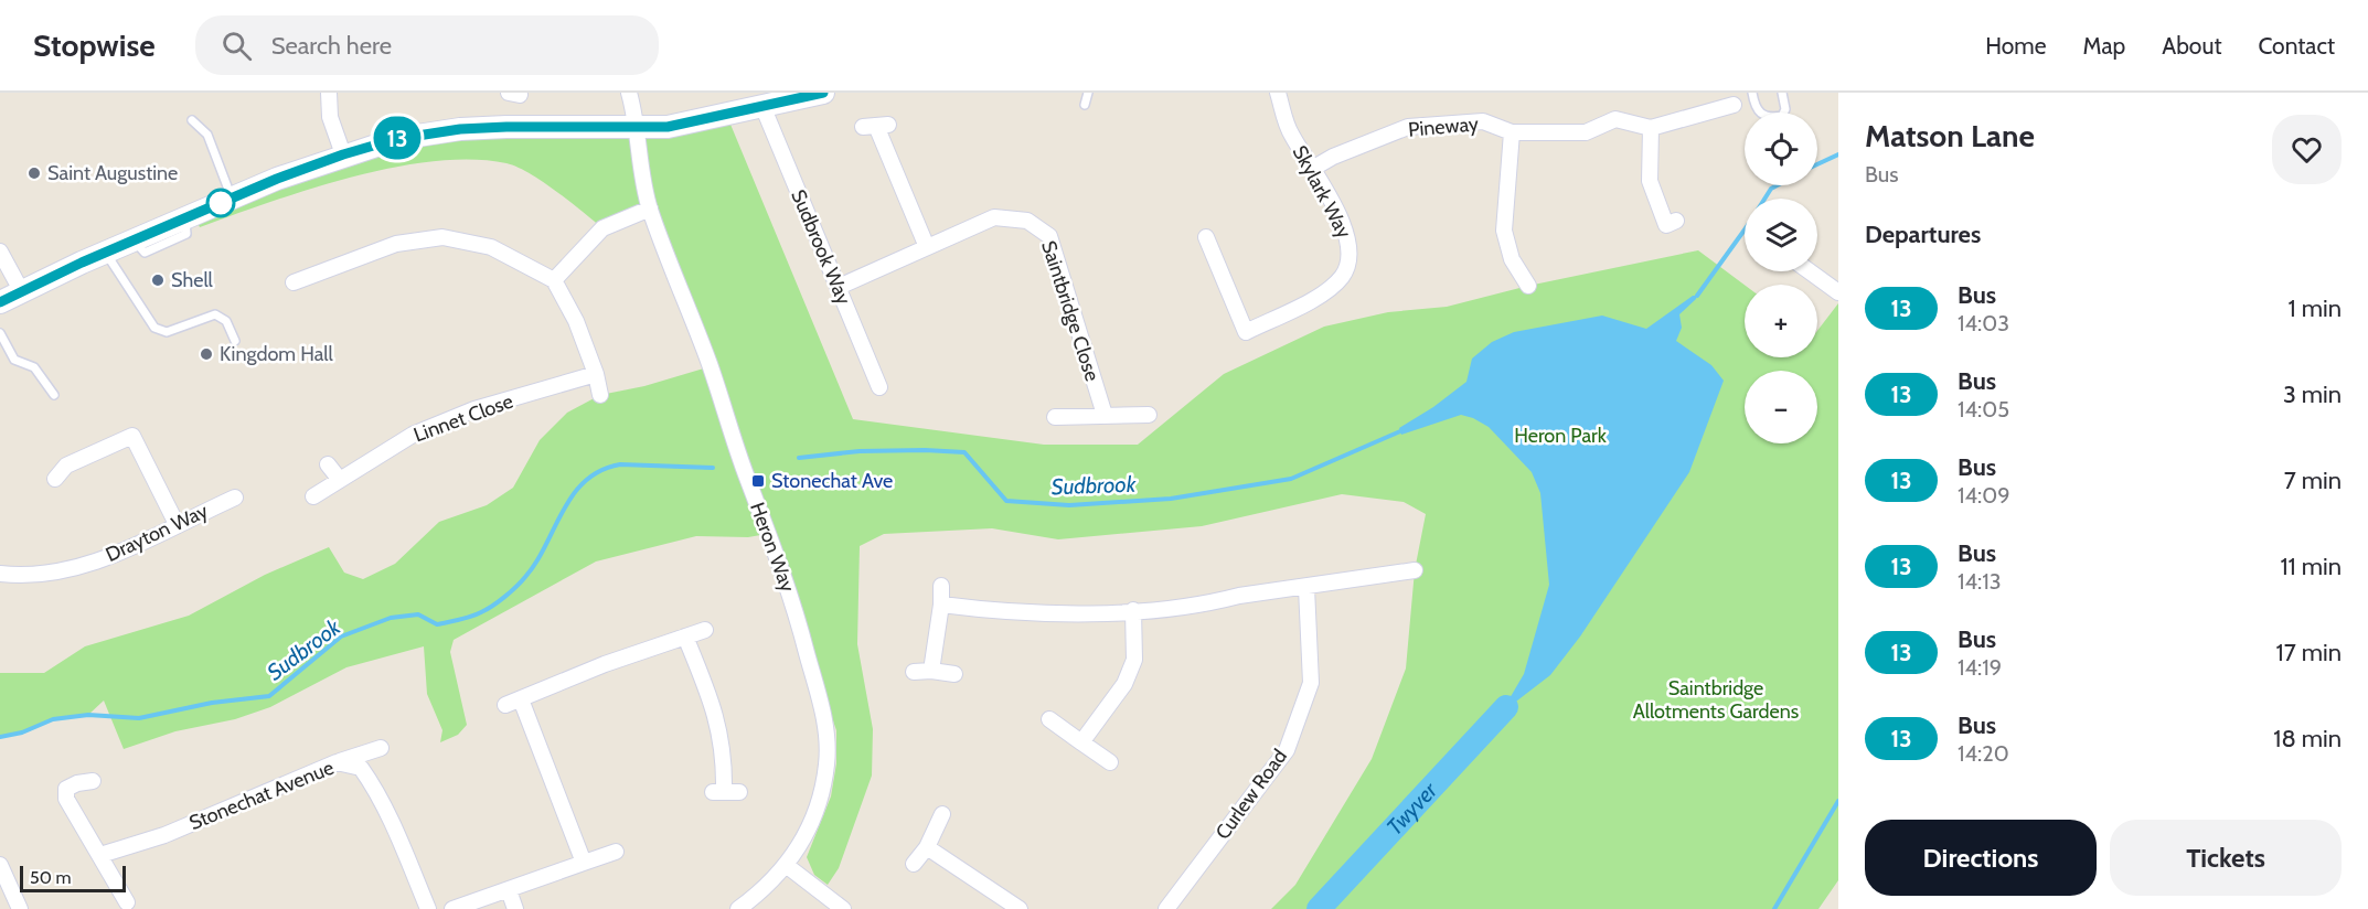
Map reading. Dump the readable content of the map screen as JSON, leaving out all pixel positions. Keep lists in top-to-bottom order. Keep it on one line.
{"streets":{"street":["Pineway","Skylark Way","Sudbrook Way","Saintbridge Close","Linnet Close","Drayton Way","Heron Way","Curlew Road","Stonechat Avenue"]},"crossings":[["Pineway","Skylark Way"],["Sudbrook Way","Saintbridge Close"]],"water":["Sudbrook","Twyver"],"parks":["Heron Park","Saintbridge Allotments Gardens"],"places":{"other":["Saint Augustine","Shell","Kingdom Hall"],"transit":["Stonechat Ave"]},"lines":["bus line 13"],"scale_bar":"50 m","page":{"header":"Stopwise","search":"Search here","nav":["Home","Map","About","Contact"],"on_map":"13","heading":[["Matson Lane","Bus"],"Departures"],"map_buttons":["+","−"],"list":[{"mark":"13","name":"Bus","note":"14:03","value":"1 min"},{"mark":"13","name":"Bus","note":"14:05","value":"3 min"},{"mark":"13","name":"Bus","note":"14:09","value":"7 min"},{"mark":"13","name":"Bus","note":"14:13","value":"11 min"},{"mark":"13","name":"Bus","note":"14:19","value":"17 min"},{"mark":"13","name":"Bus","note":"14:20","value":"18 min"}],"buttons":["Directions","Tickets"],"scale":"50 m"}}
